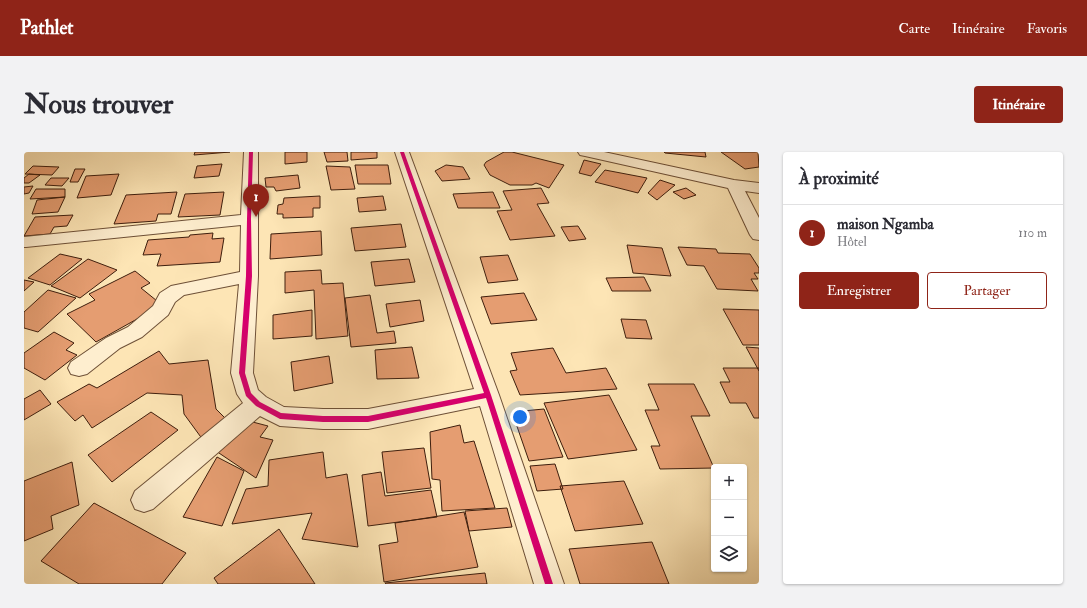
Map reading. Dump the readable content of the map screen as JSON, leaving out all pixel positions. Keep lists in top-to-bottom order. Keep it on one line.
{"page":{"header":"Pathlet","nav":["Carte","Itinéraire","Favoris"],"buttons":["Itinéraire",["Enregistrer","Partager"]],"title":"Nous trouver","heading":"À proximité","pins":"1","list":[{"mark":"1","name":"maison Ngamba","note":"Hôtel","value":"110 m"}],"map_buttons":["+","−"]}}
